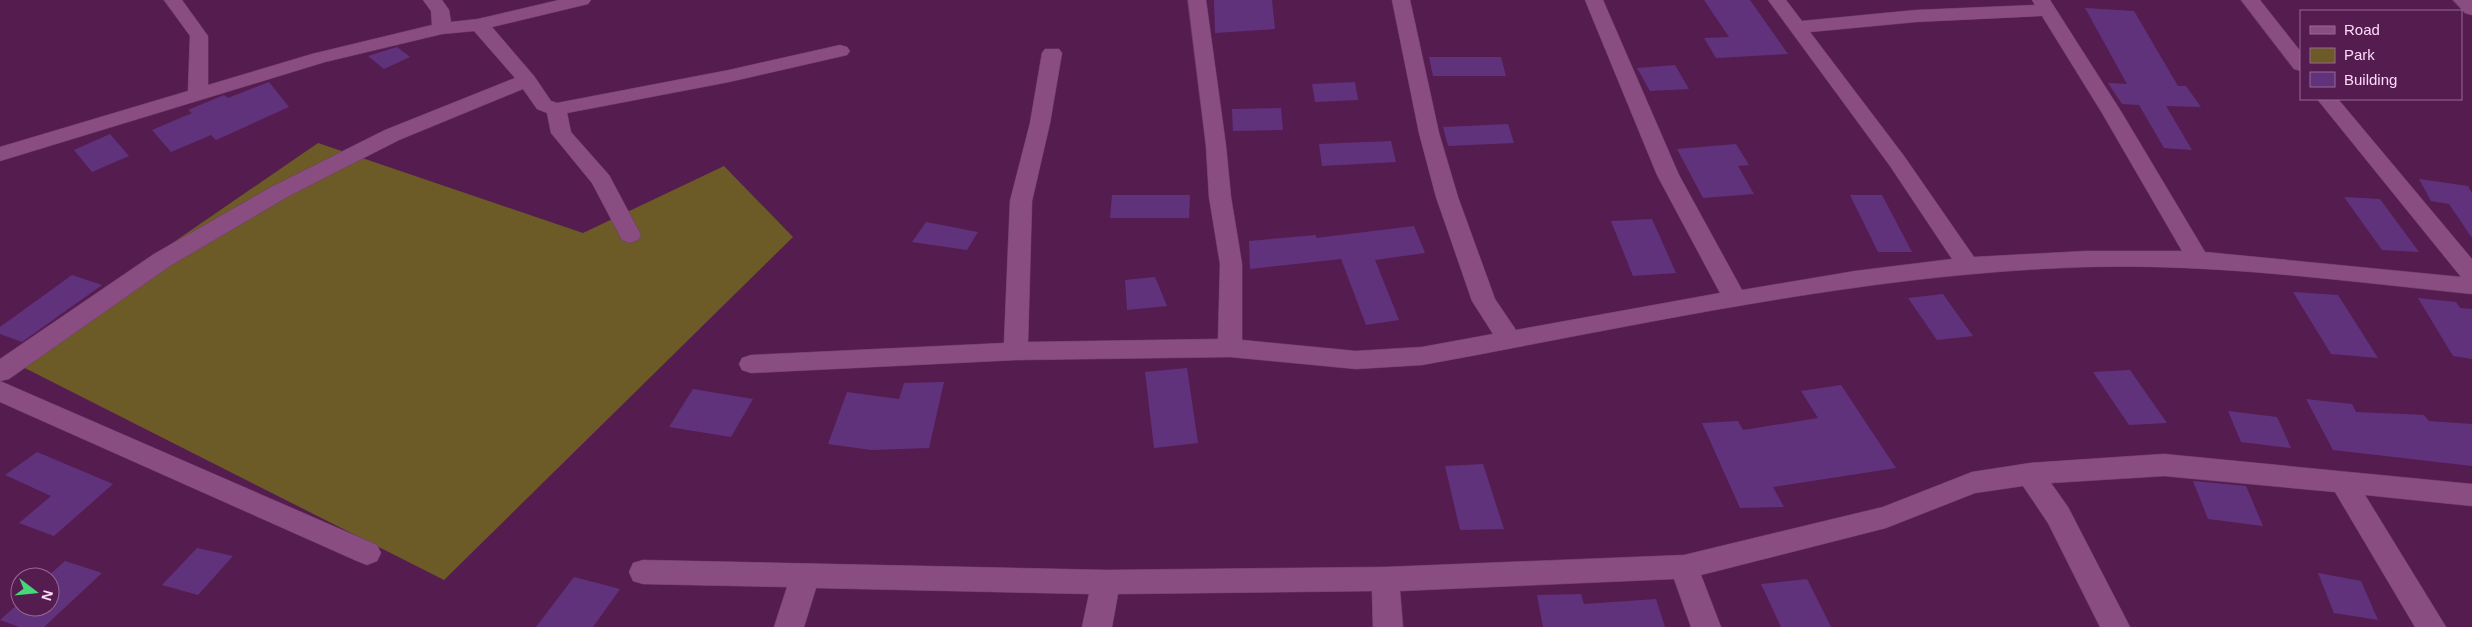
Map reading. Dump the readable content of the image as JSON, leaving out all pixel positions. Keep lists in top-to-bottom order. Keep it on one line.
{"legend":["Road","Park","Building"],"north":"right"}
